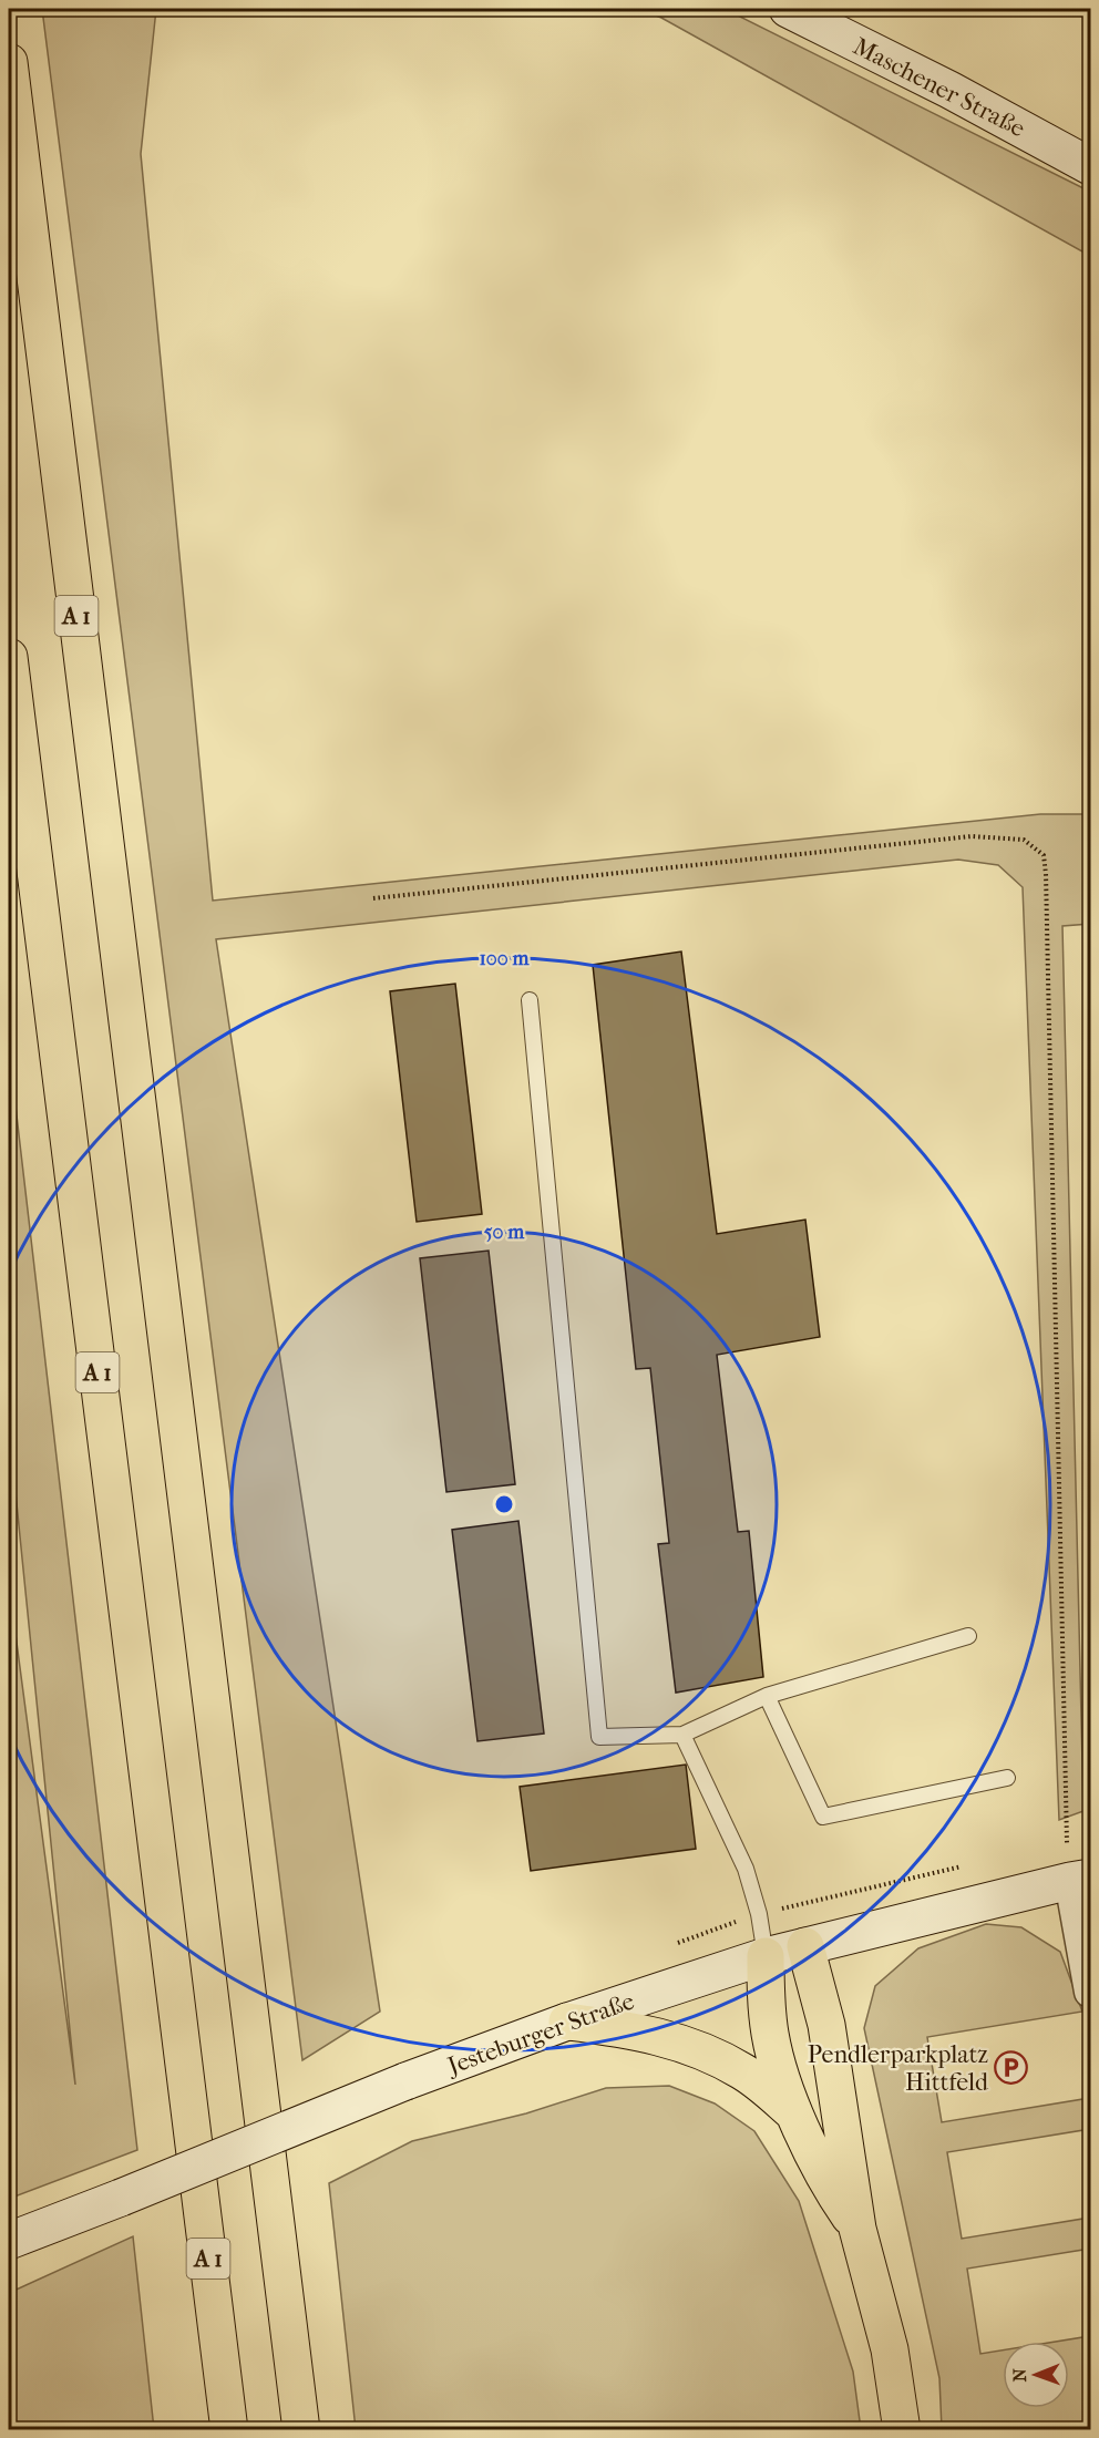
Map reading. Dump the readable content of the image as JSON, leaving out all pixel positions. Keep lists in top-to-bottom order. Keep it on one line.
{"streets":{"highway":["A 1"],"main road":["Maschener Straße","Jesteburger Straße"]},"places":{"parking":["Pendlerparkplatz Hittfeld"]},"north":"left","rings":["100 m","50 m"]}
